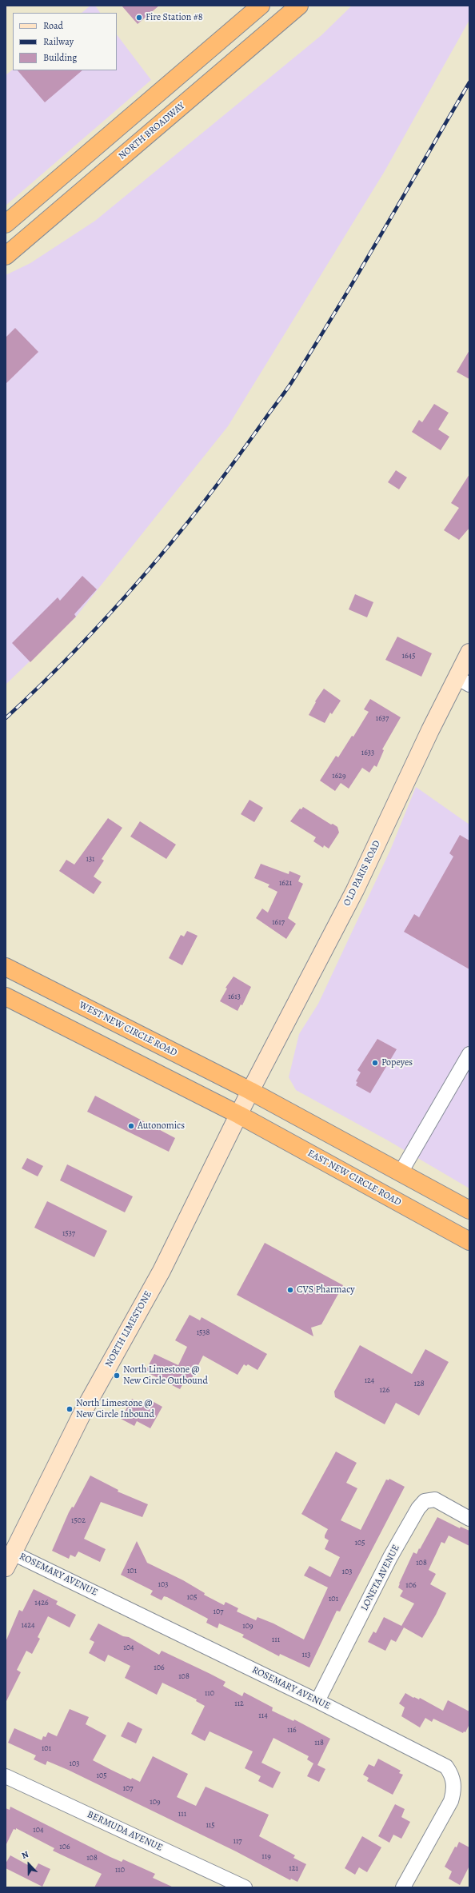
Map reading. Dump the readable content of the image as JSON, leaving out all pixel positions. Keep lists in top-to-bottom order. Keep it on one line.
{"streets":{"highway":["NORTH BROADWAY","WEST NEW CIRCLE ROAD","EAST NEW CIRCLE ROAD"],"street":["OLD PARIS ROAD","NORTH LIMESTONE","ROSEMARY AVENUE","LONETA AVENUE","BERMUDA AVENUE"]},"crossings":[["OLD PARIS ROAD","WEST NEW CIRCLE ROAD"],["OLD PARIS ROAD","NORTH LIMESTONE"],["WEST NEW CIRCLE ROAD","NORTH LIMESTONE"],["EAST NEW CIRCLE ROAD","NORTH LIMESTONE"],["NORTH LIMESTONE","ROSEMARY AVENUE"],["ROSEMARY AVENUE","LONETA AVENUE"]],"places":["Fire Station #8","Popeyes","Autonomics","CVS Pharmacy","North Limestone @ New Circle Outbound","North Limestone @ New Circle Inbound"],"house_numbers":["1645","1637","1633","1629","131","1621","1617","1613","1537","1538","124","128","126","1502","105","108","101","103","103","106","105","101","1426","107","1424","109","111","104","113","106","108","110","112","114","116","118","101","103","105","107","109","111","115","104","117","106","119","108","121","110"],"legend":["Road","Railway","Building"],"north":"top"}
